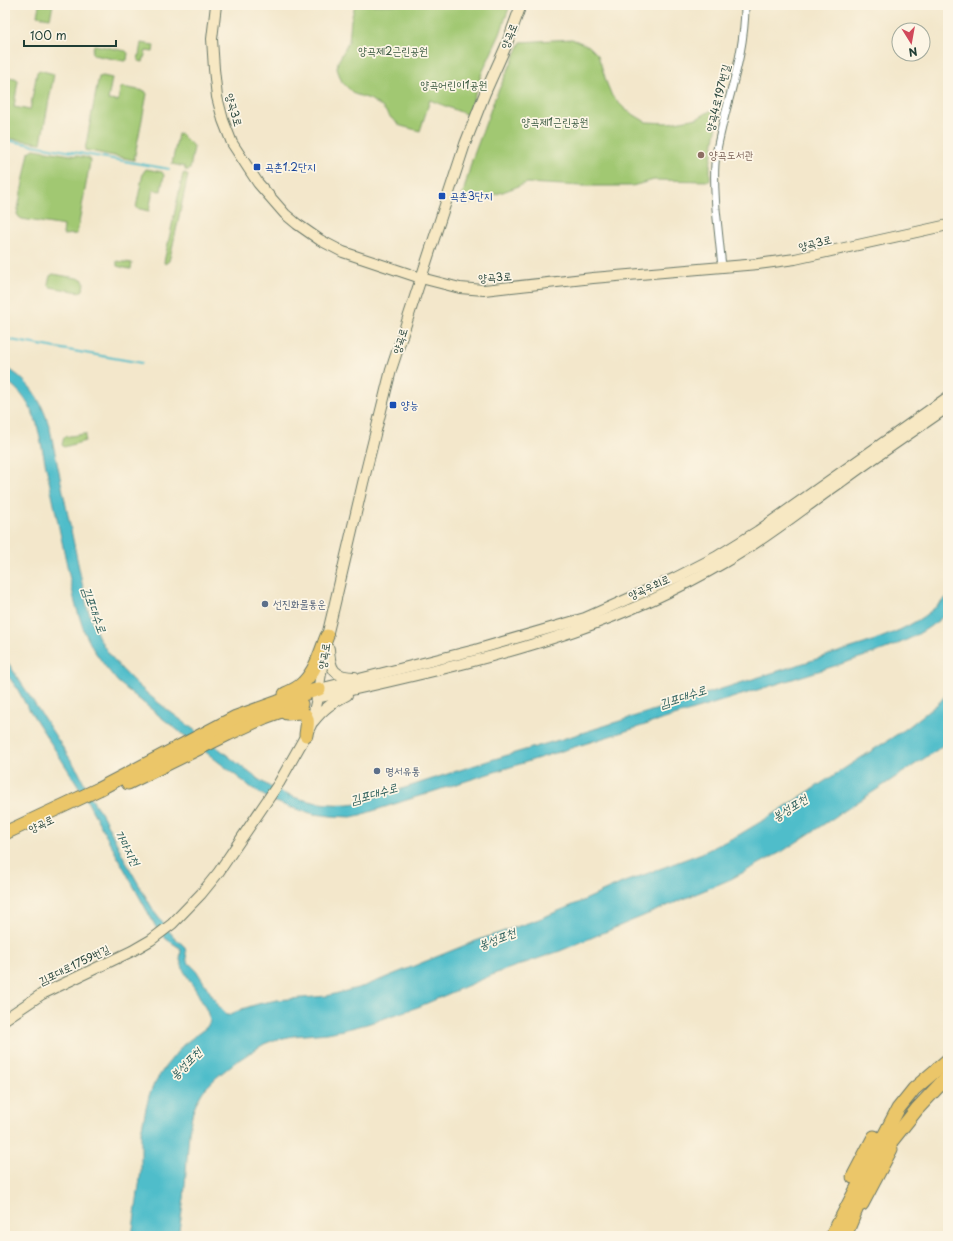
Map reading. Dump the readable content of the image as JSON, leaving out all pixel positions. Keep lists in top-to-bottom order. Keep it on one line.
{"streets":{"highway":["양곡로"],"street":["양곡4로197번길","양곡3로","양곡우회로","김포대로1759번길"]},"crossings":[["양곡로","양곡3로"],["양곡로","양곡우회로"],["양곡4로197번길","양곡3로"]],"water":["김포대수로","봉성포천","가마지천"],"parks":["양곡제2근린공원","양곡어린이1공원","양곡제1근린공원"],"places":{"other":["양곡도서관","선진화물통운","명서유통"],"transit":["곡촌1.2단지","곡촌3단지","양능"]},"scale_bar":"100 m","north":"bottom"}
